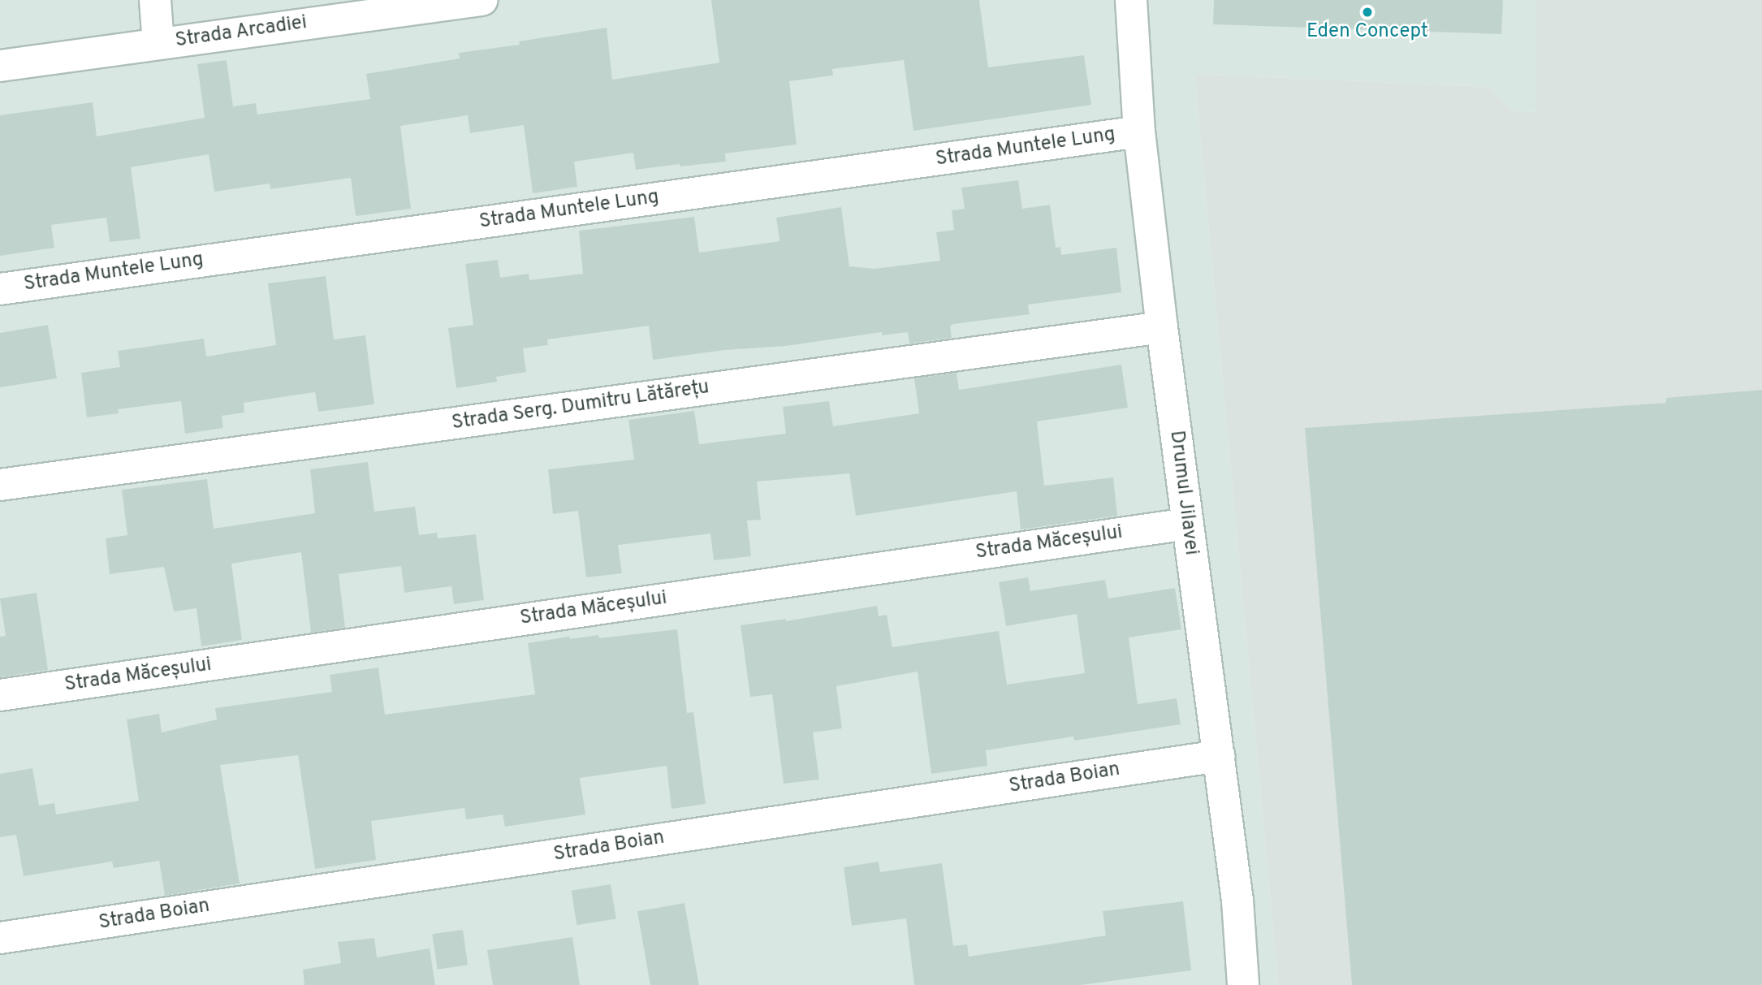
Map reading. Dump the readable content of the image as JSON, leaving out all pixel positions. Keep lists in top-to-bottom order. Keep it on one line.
{"streets":{"street":["Strada Arcadiei","Strada Muntele Lung","Strada Serg. Dumitru Lătărețu","Drumul Jilavei","Strada Măceșului","Strada Boian"]},"crossings":[["Strada Muntele Lung","Drumul Jilavei"],["Strada Serg. Dumitru Lătărețu","Drumul Jilavei"],["Drumul Jilavei","Strada Măceșului"],["Drumul Jilavei","Strada Boian"]],"places":["Eden Concept"]}
